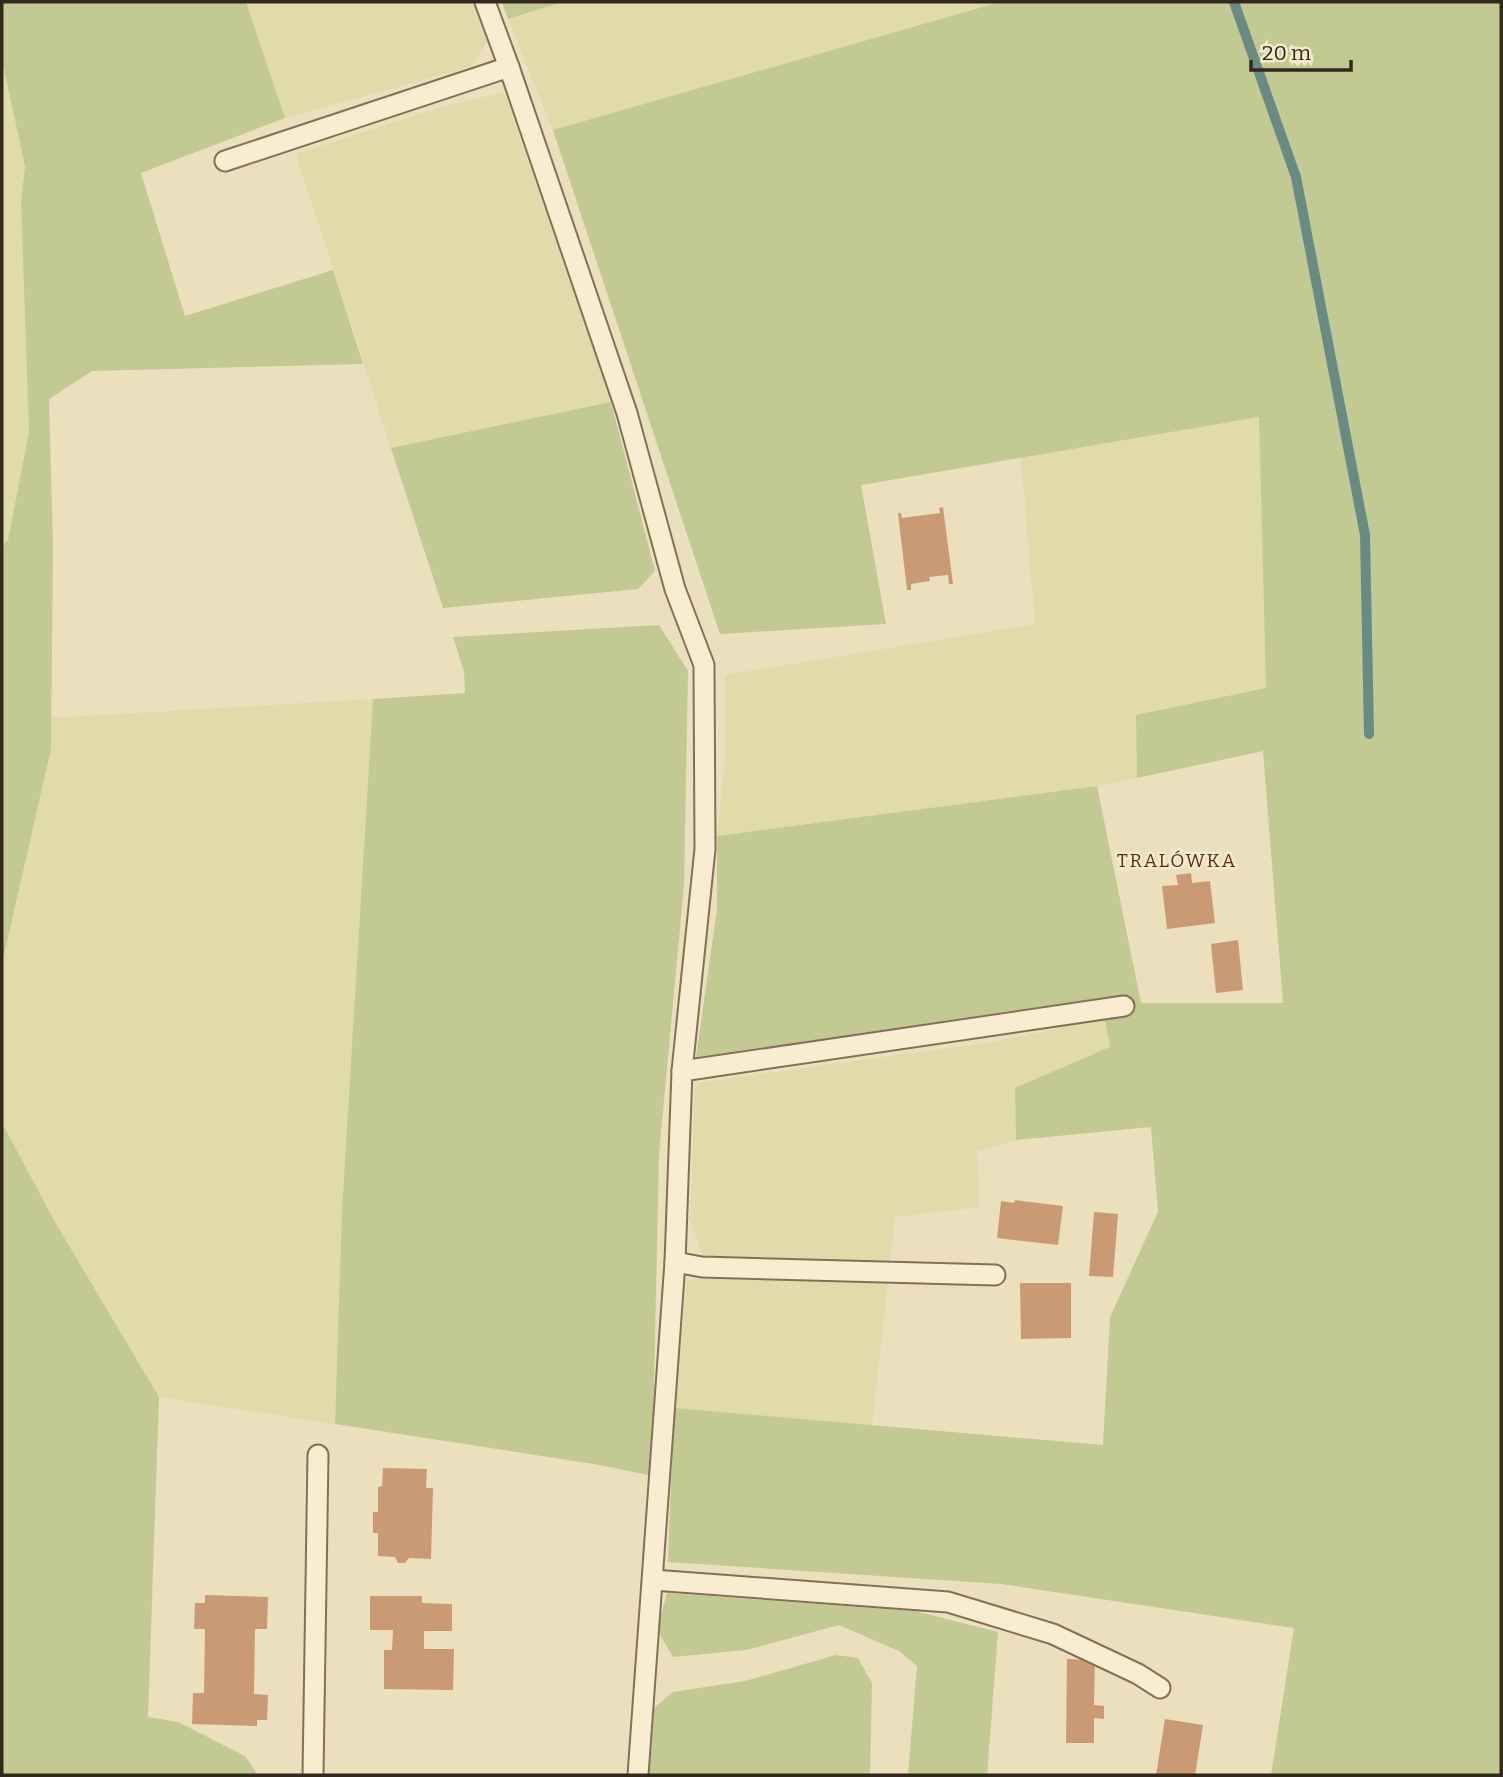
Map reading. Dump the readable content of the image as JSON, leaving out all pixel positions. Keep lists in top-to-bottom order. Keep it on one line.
{"districts":["TRALÓWKA"],"scale_bar":"20 m"}
